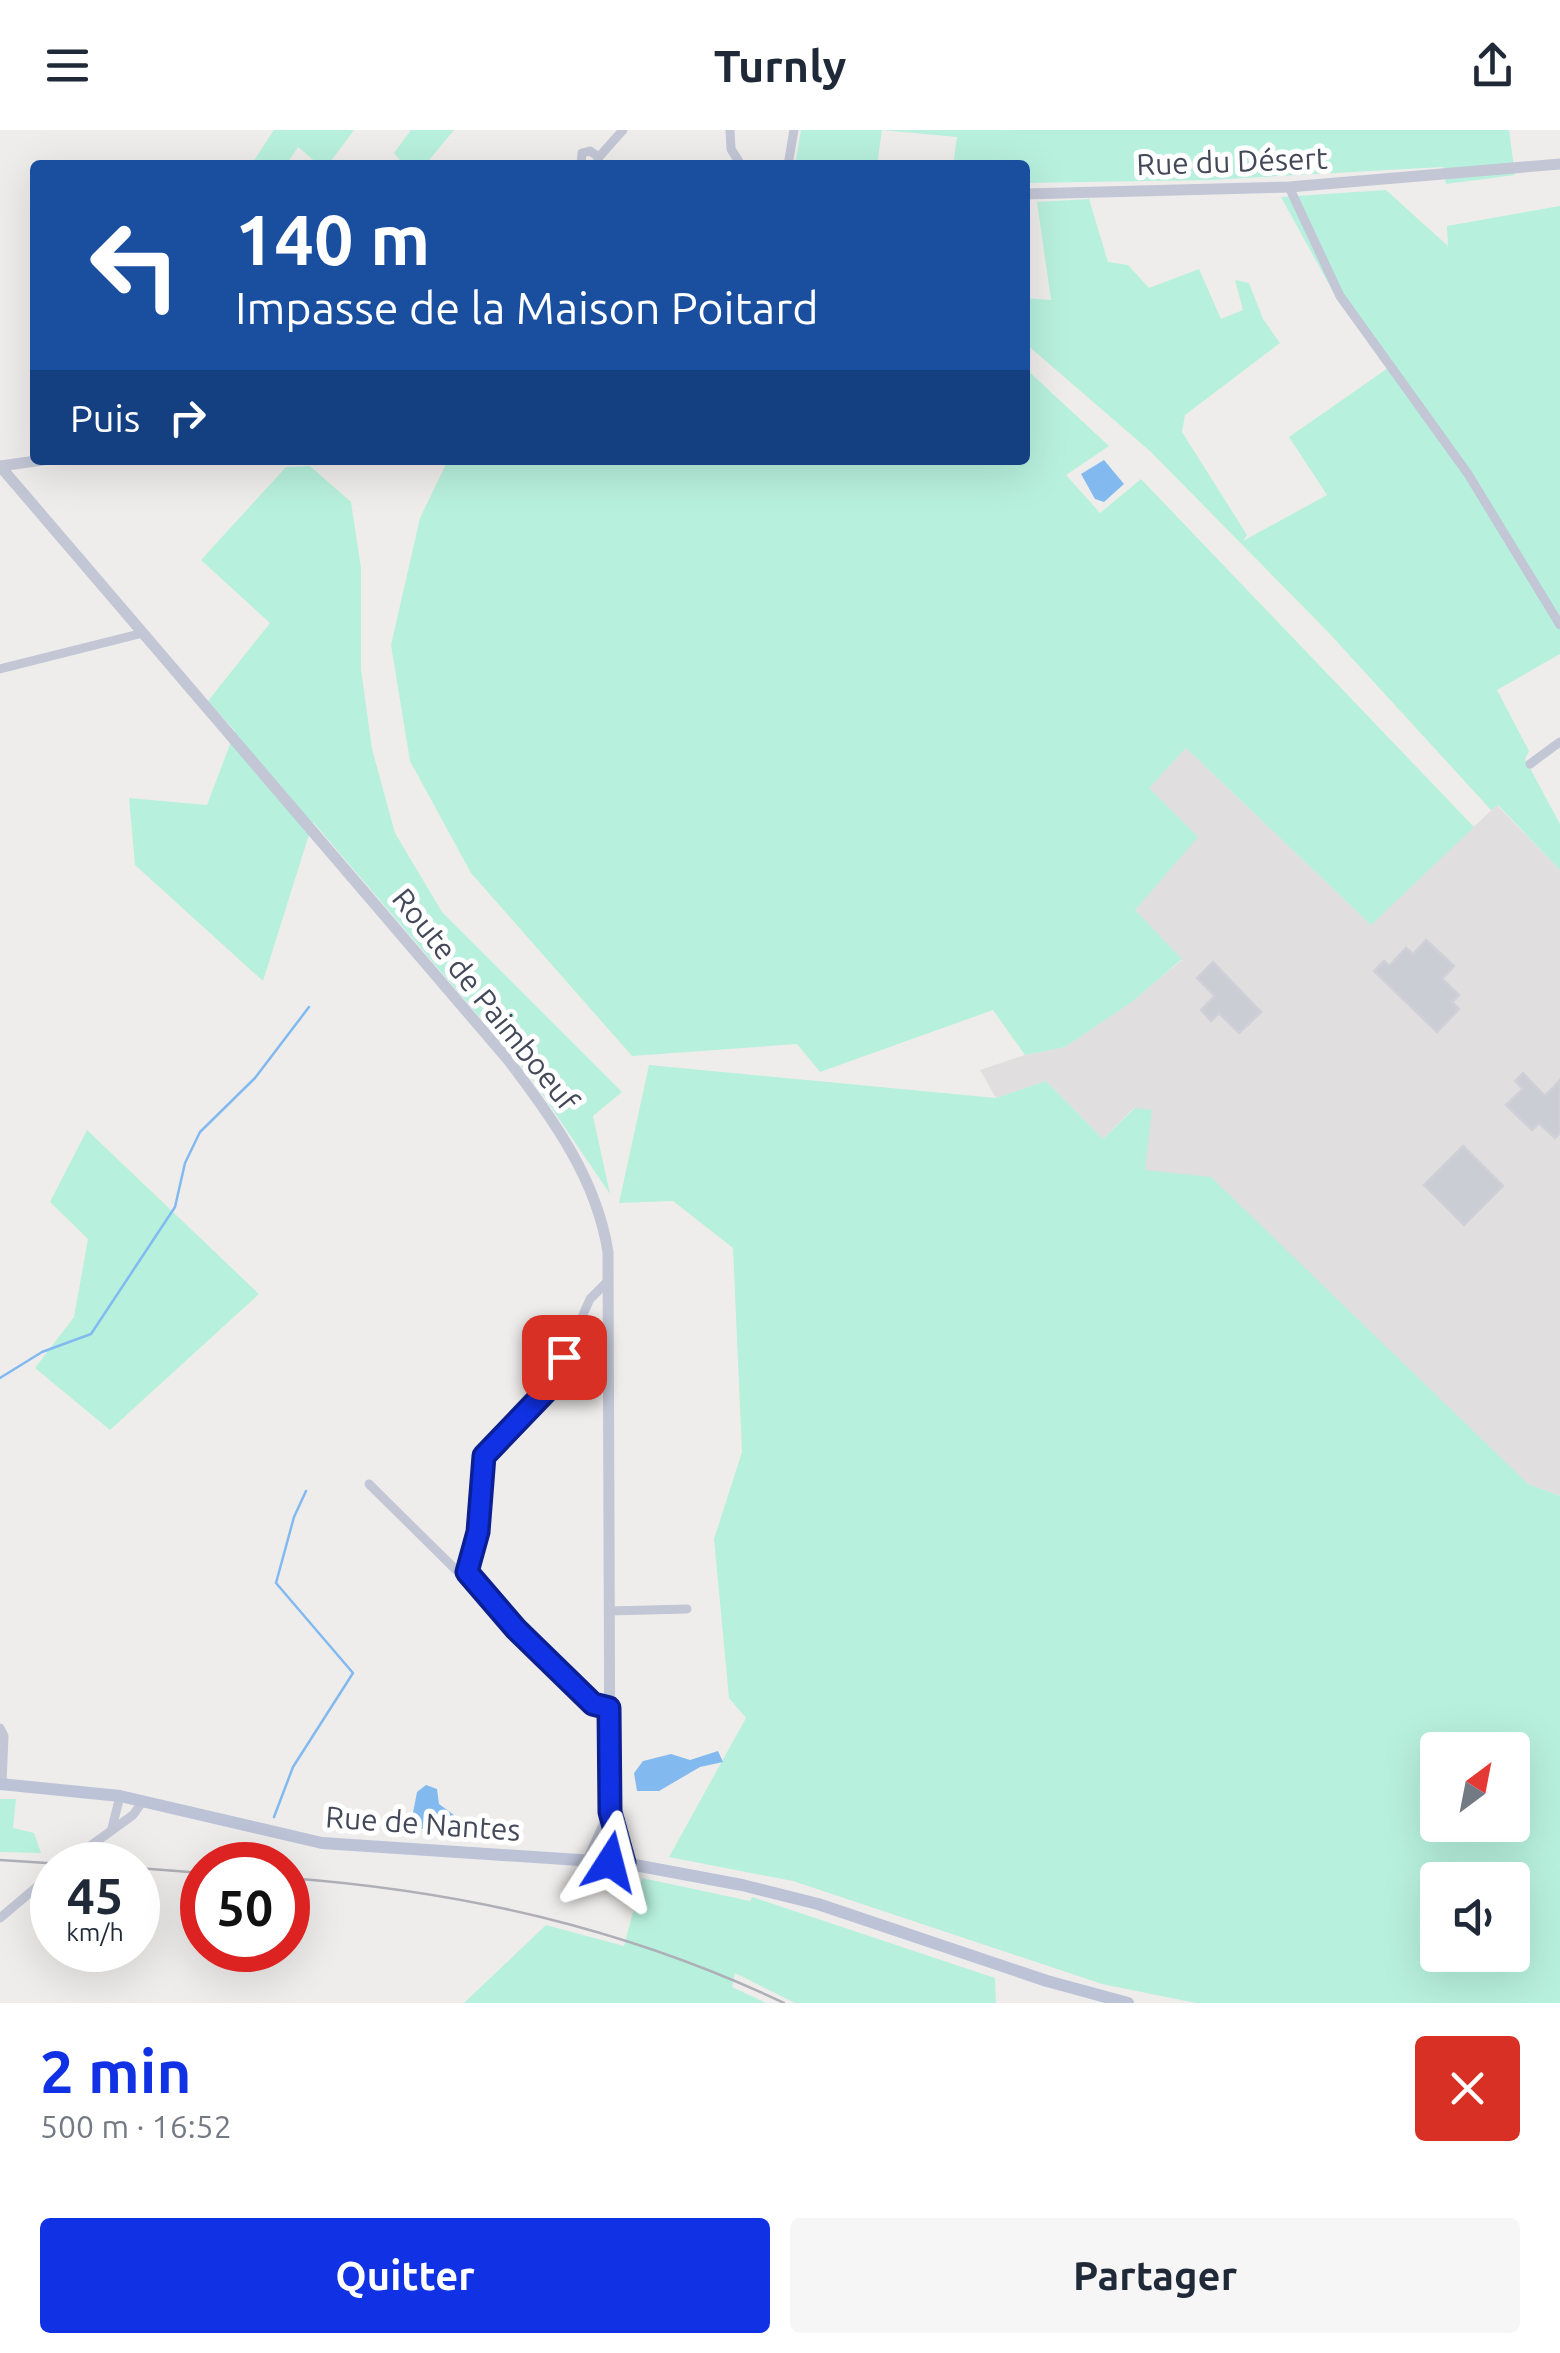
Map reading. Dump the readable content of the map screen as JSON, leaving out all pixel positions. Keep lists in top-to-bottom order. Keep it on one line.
{"streets":{"main road":["Rue de Nantes"],"street":["Rue du Désert","Route de Paimboeuf"]},"crossings":[["Route de Paimboeuf","Rue de Nantes"]],"north":"top right","page":{"header":"Turnly","turn":["140 m","Impasse de la Maison Poitard"],"then":"Puis","speed":"45 km/h","limit":"50","heading":["2 min","500 m · 16:52"],"buttons":["Quitter","Partager"]}}
